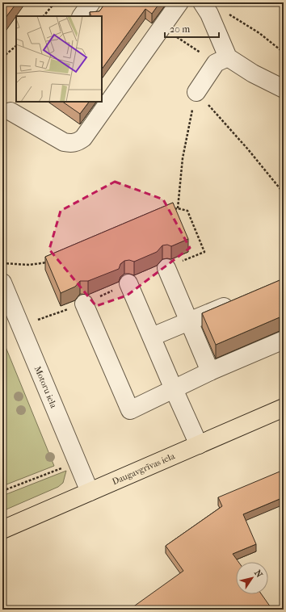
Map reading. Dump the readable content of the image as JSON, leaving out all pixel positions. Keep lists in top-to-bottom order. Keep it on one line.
{"streets":{"main road":["Daugavgrīvas iela"],"street":["Motoru iela"]},"crossings":[["Motoru iela","Daugavgrīvas iela"]],"scale_bar":"20 m","north":"top right"}
